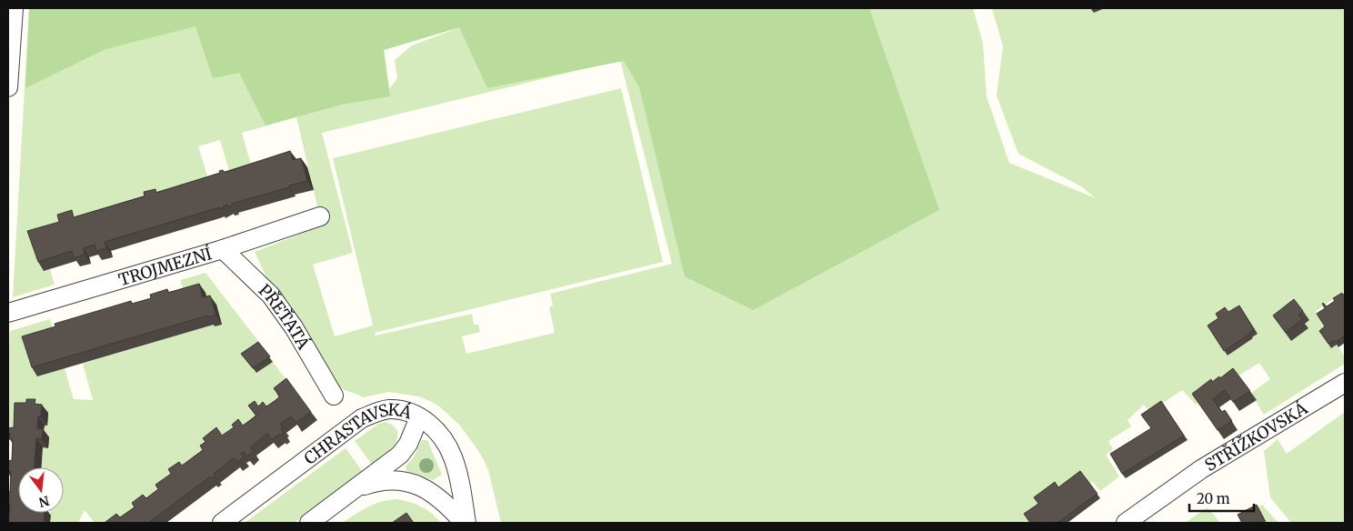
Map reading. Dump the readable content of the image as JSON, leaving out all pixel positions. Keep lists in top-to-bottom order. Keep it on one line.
{"streets":{"street":["TROJMEZNÍ","PŘEŤATÁ","STŘÍŽKOVSKÁ","CHRASTAVSKÁ"]},"crossings":[["TROJMEZNÍ","PŘEŤATÁ"]],"scale_bar":"20 m","north":"bottom"}
